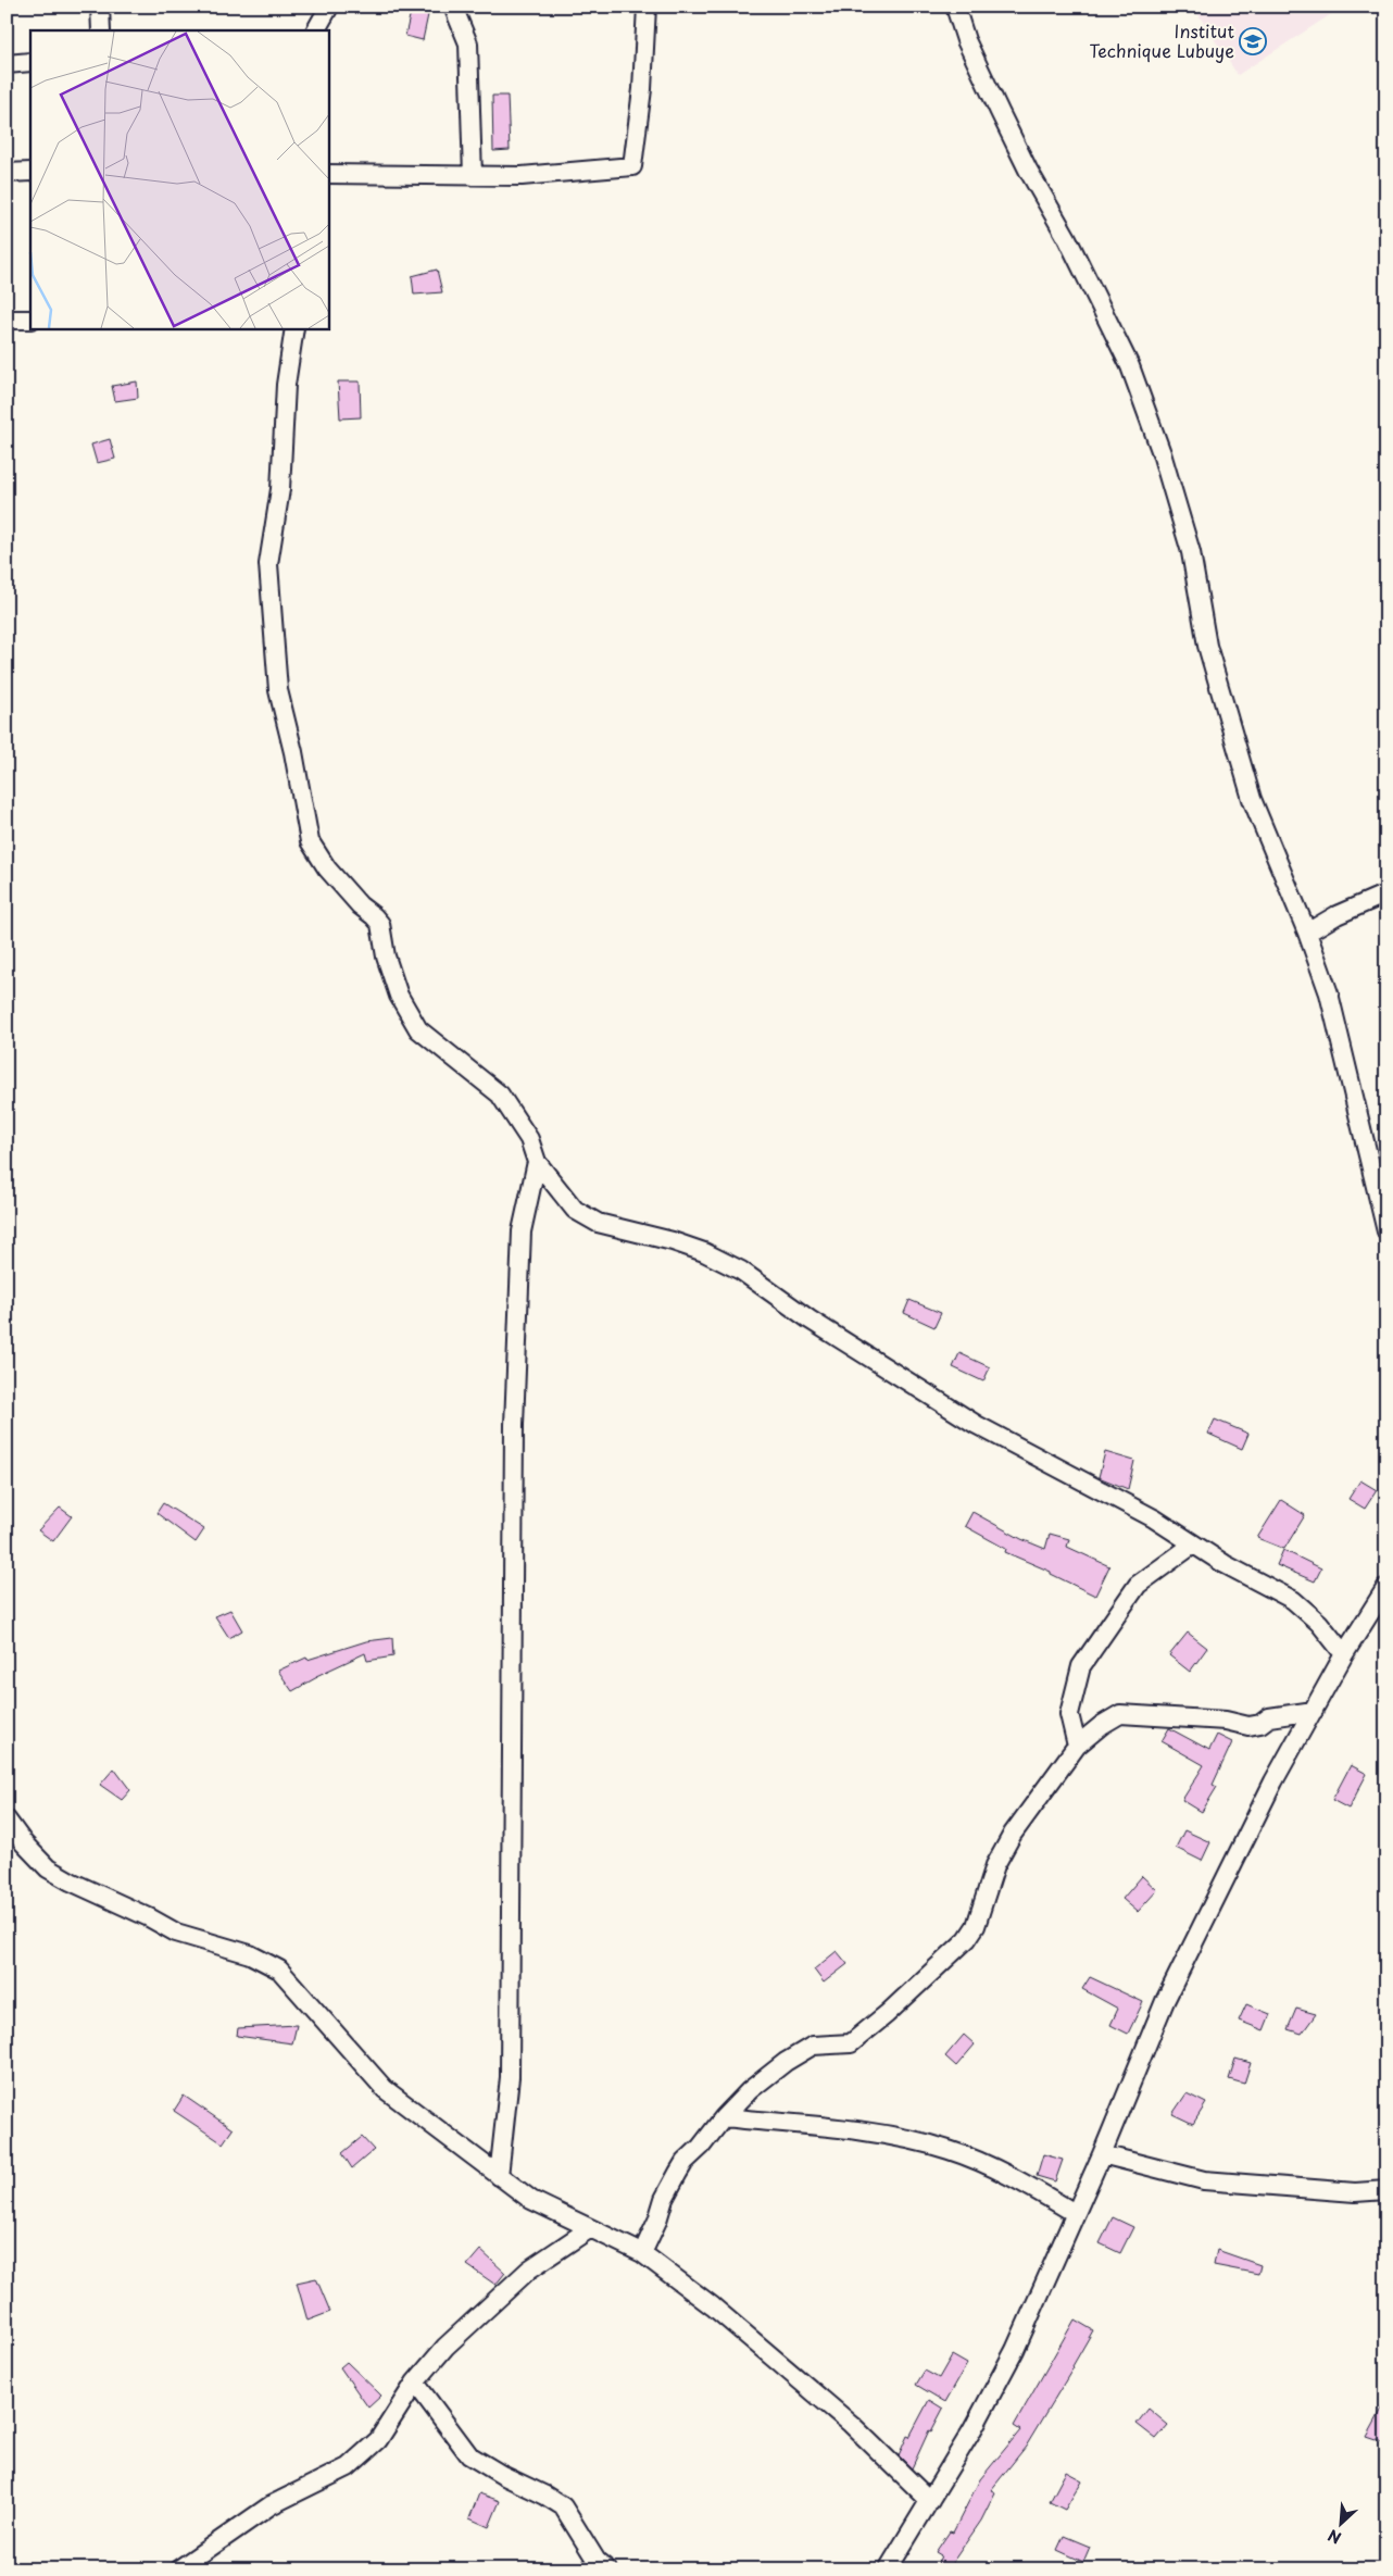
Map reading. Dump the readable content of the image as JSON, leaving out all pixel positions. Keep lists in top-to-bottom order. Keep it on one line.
{"places":{"school or university":["Institut Technique Lubuye"]},"north":"bottom left"}
